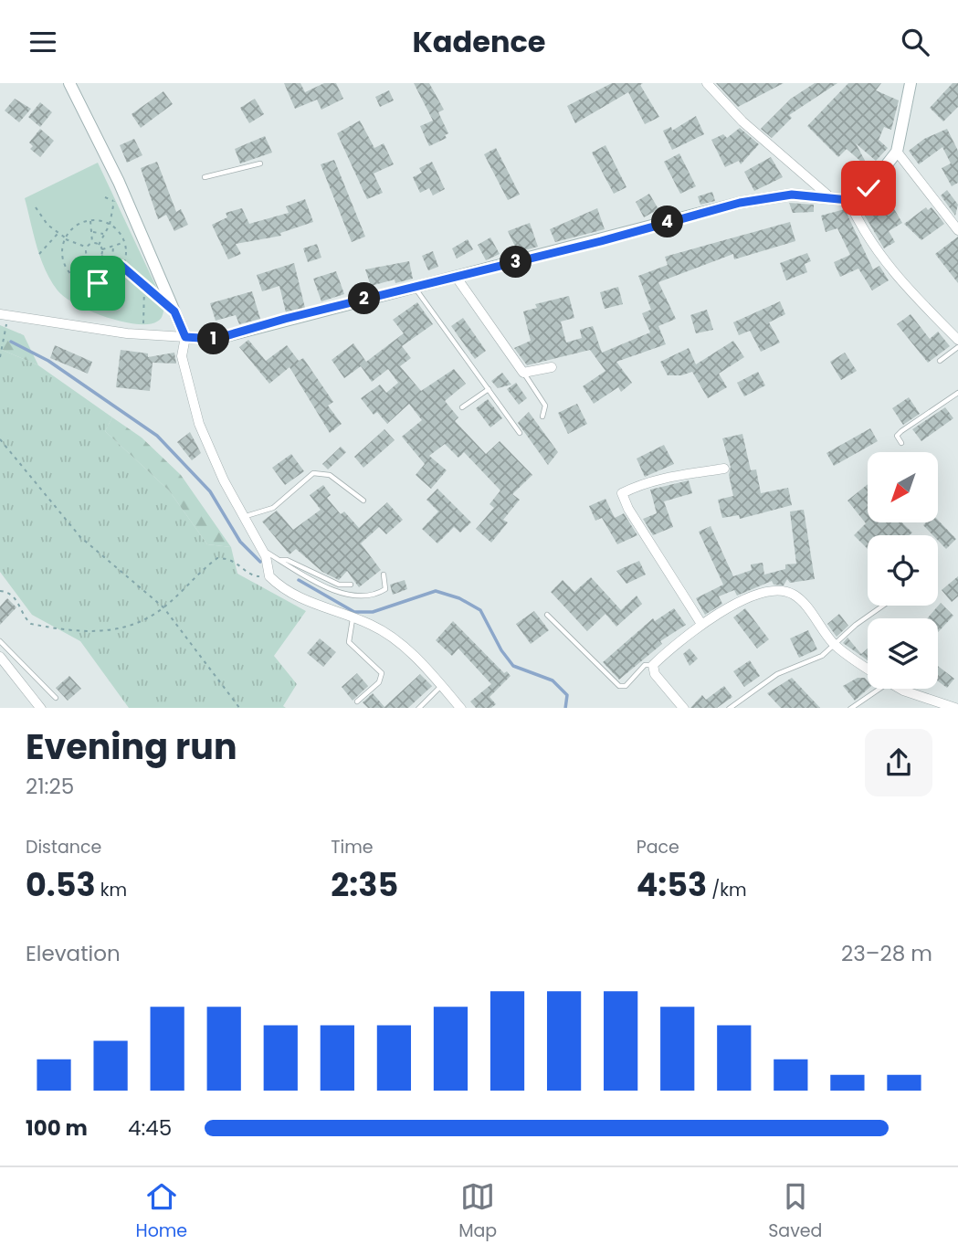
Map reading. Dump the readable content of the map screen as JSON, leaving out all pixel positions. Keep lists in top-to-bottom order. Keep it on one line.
{"north":"bottom left","page":{"header":"Kadence","pins":["4","3","2","1"],"heading":["Evening run","21:25"],"stats":[["Distance","0.53 km"],["Time","2:35"],["Pace","4:53 /km"]],"chart":["Elevation","23–28 m"],"list":[{"name":"100 m","note":"4:45"}],"tabs":["Home","Map","Saved"]}}
